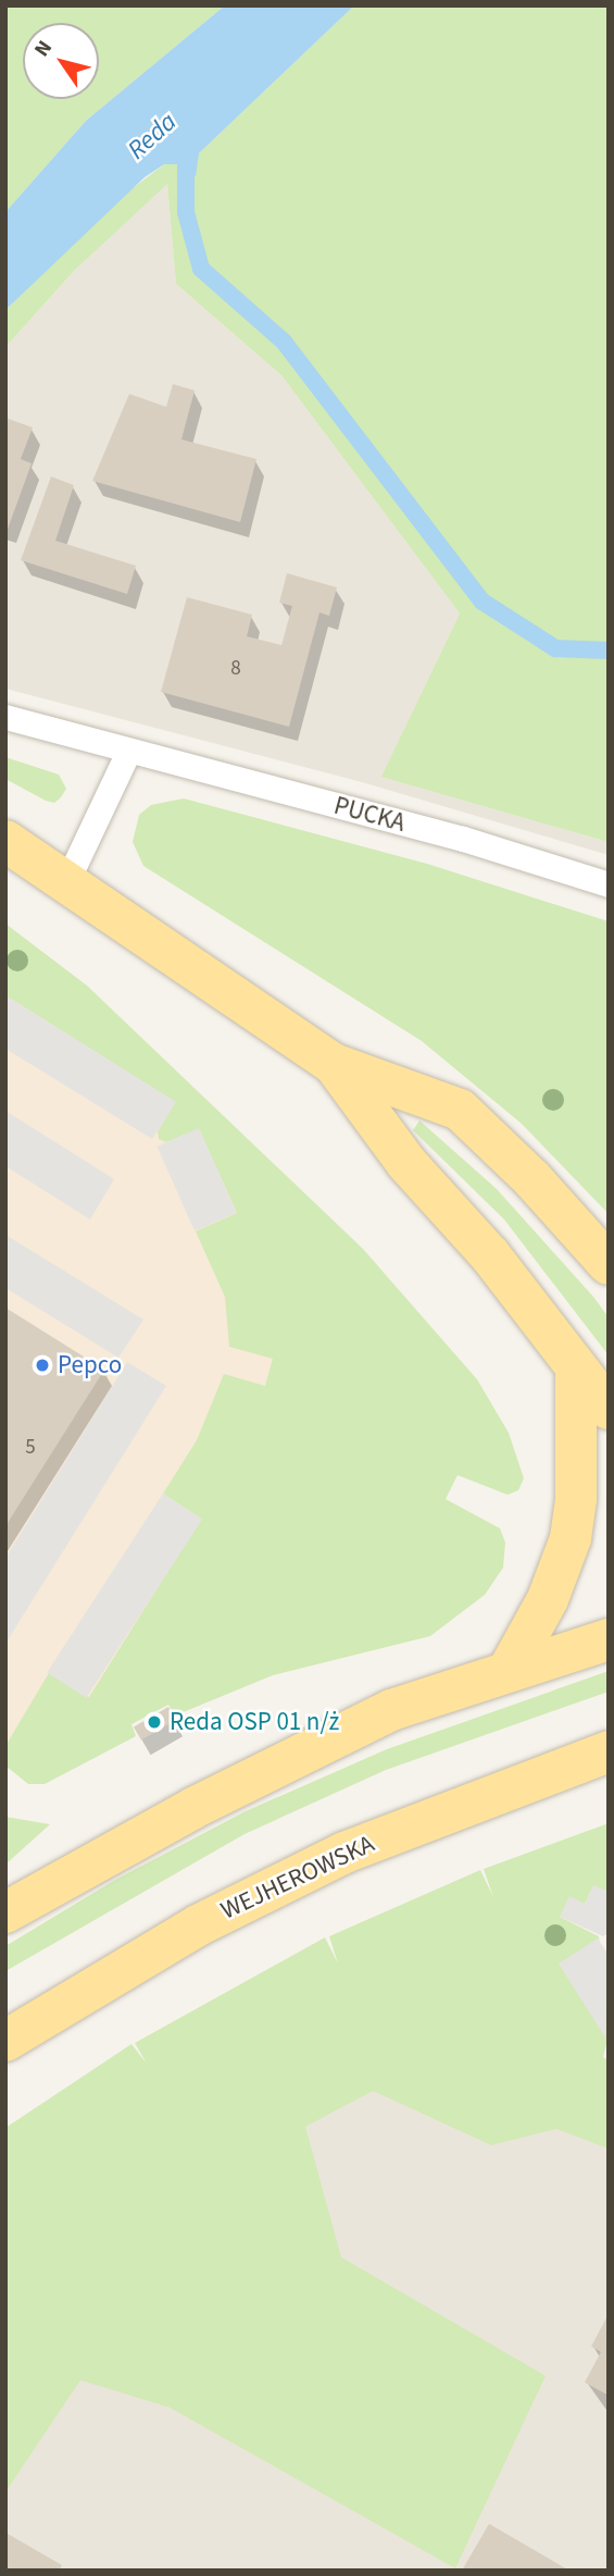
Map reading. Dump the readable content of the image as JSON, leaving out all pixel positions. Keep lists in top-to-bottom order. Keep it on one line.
{"streets":{"main road":["WEJHEROWSKA"],"lane":["PUCKA"]},"water":["Reda"],"places":["Pepco","Reda OSP 01 n/ż"],"house_numbers":["8","5"],"north":"top left"}
